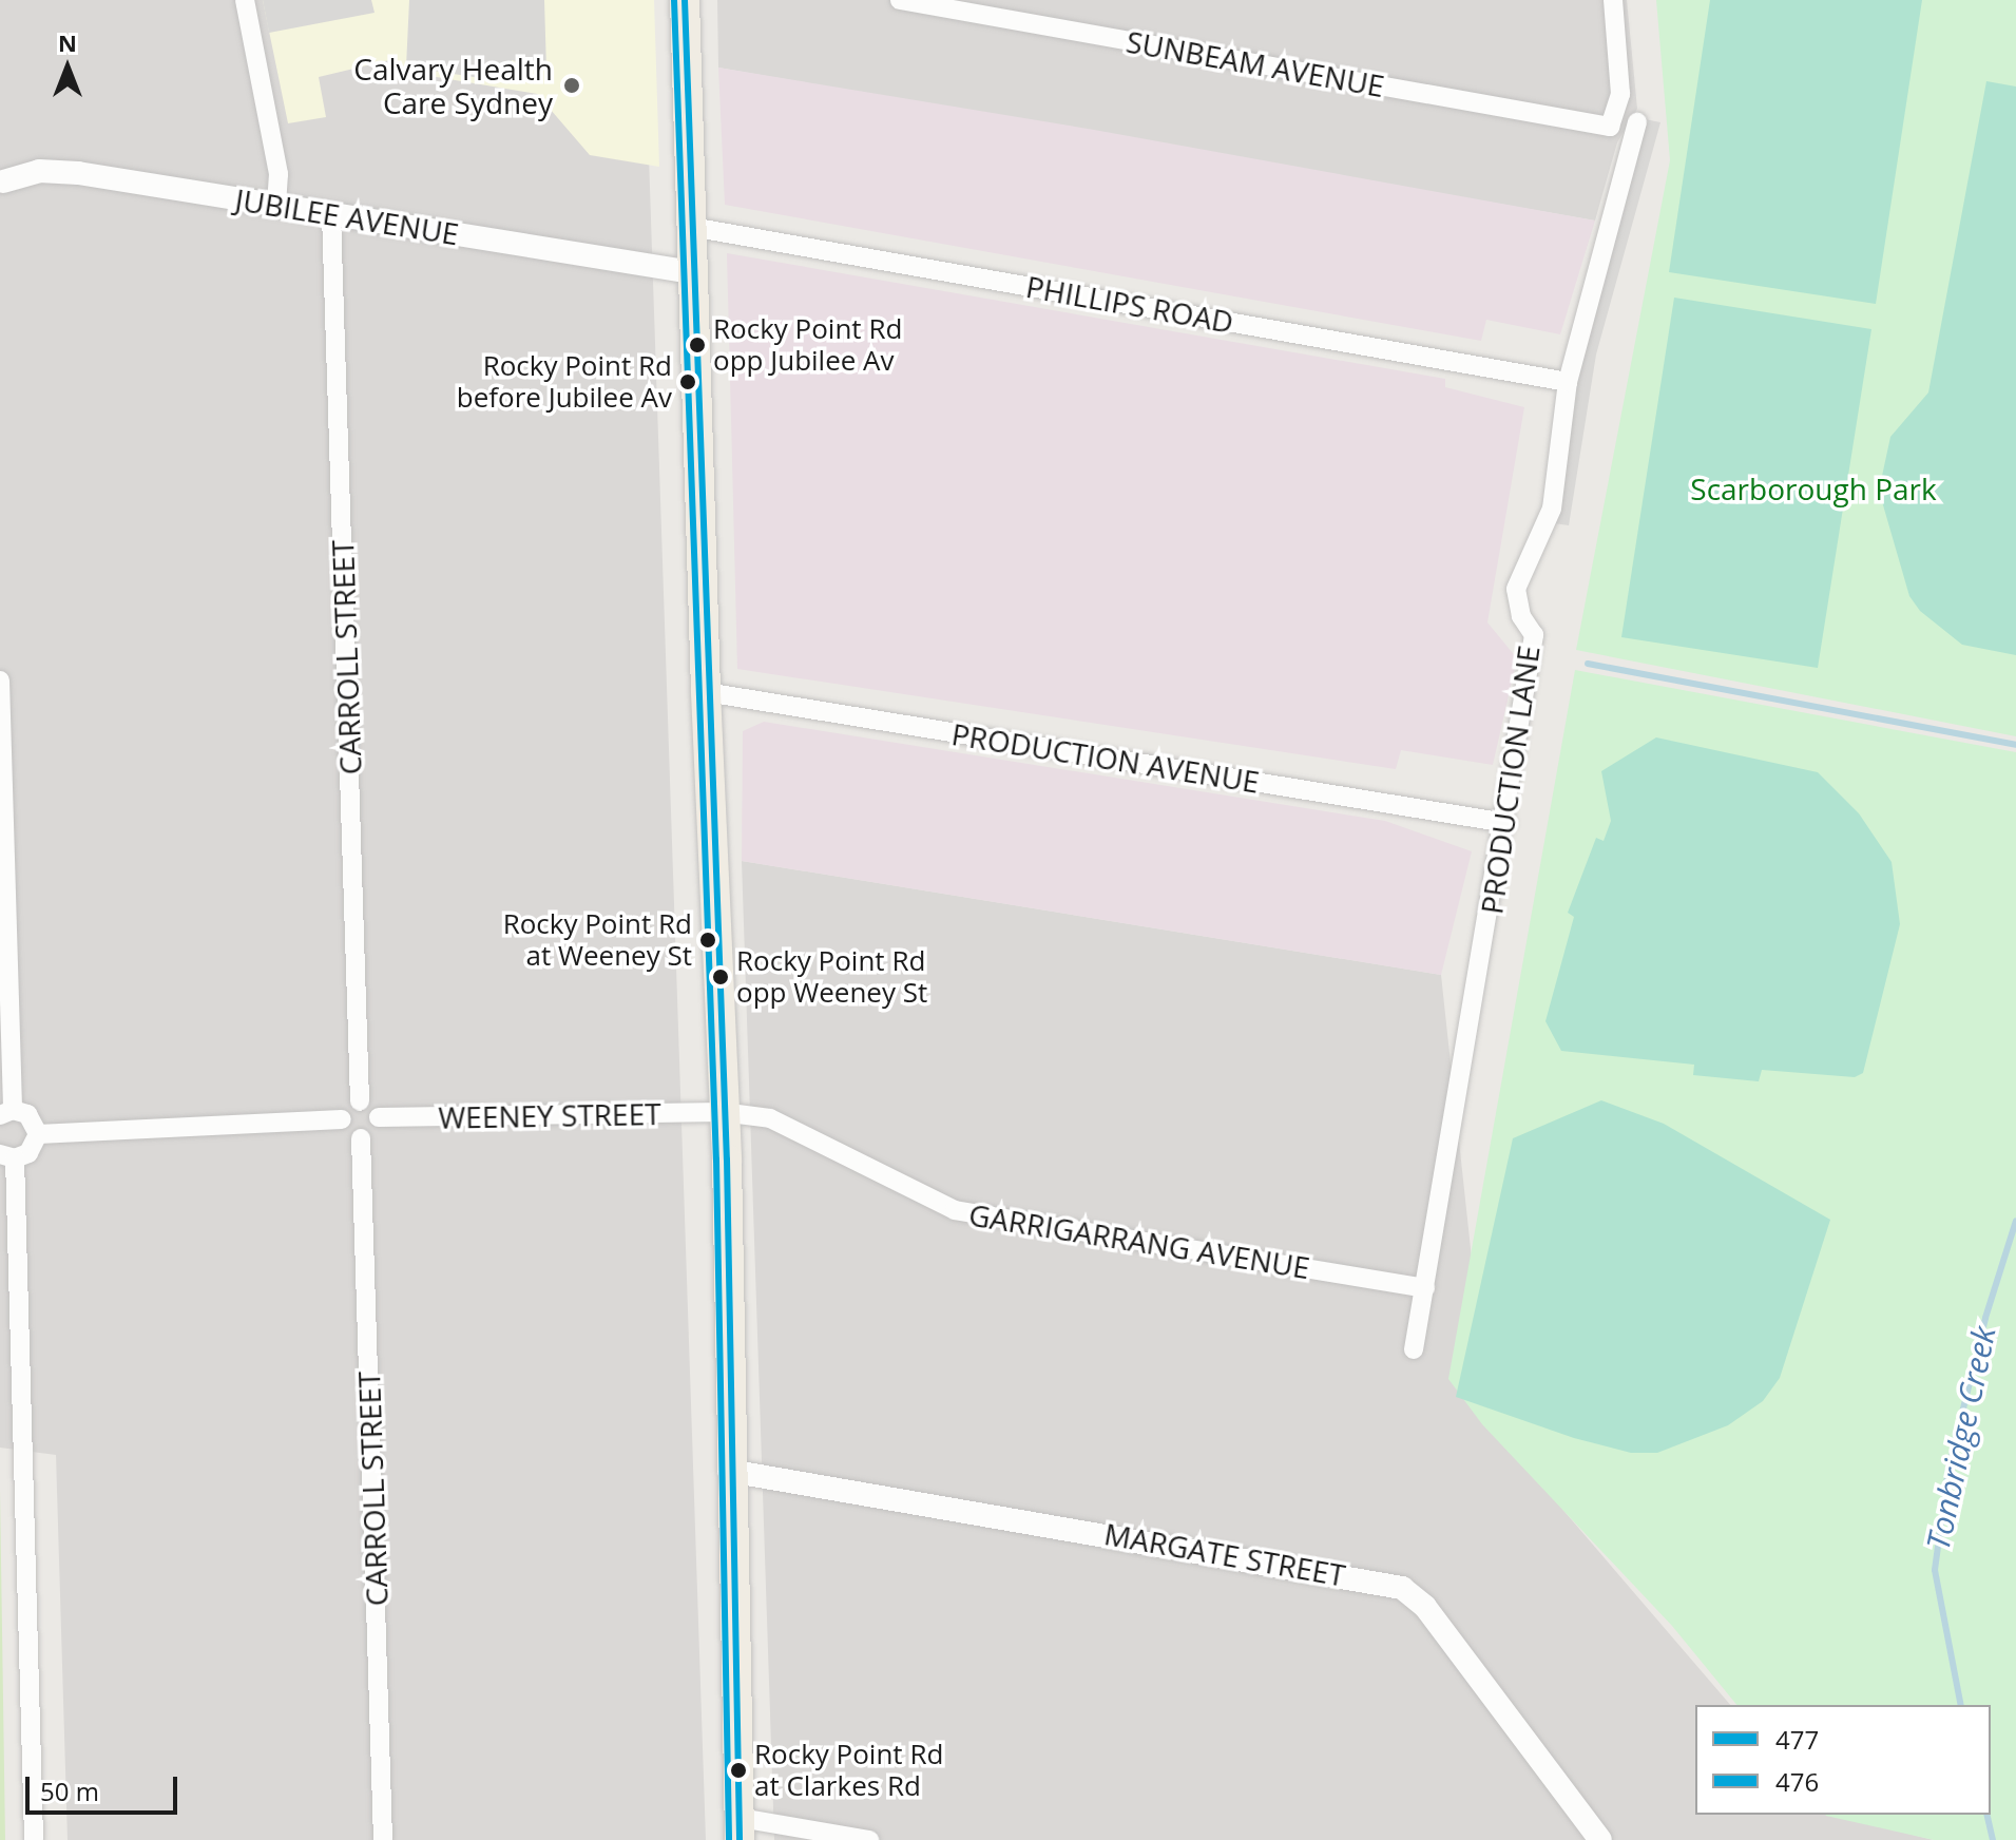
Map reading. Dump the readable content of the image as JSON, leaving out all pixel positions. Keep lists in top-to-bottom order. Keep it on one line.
{"streets":{"street":["SUNBEAM AVENUE","JUBILEE AVENUE","PHILLIPS ROAD","CARROLL STREET","PRODUCTION AVENUE","PRODUCTION LANE","WEENEY STREET","GARRIGARRANG AVENUE","MARGATE STREET"]},"crossings":[["JUBILEE AVENUE","CARROLL STREET"],["PHILLIPS ROAD","PRODUCTION LANE"],["CARROLL STREET","WEENEY STREET"],["PRODUCTION AVENUE","PRODUCTION LANE"],["PRODUCTION LANE","GARRIGARRANG AVENUE"],["WEENEY STREET","GARRIGARRANG AVENUE"]],"water":["Tonbridge Creek"],"parks":["Scarborough Park"],"places":["Calvary Health Care Sydney","Rocky Point Rd opp Jubilee Av","Rocky Point Rd before Jubilee Av","Rocky Point Rd at Weeney St","Rocky Point Rd opp Weeney St","Rocky Point Rd at Clarkes Rd"],"lines":["transit line 477","transit line 476"],"legend":["477","476"],"scale_bar":"50 m","north":"top"}
